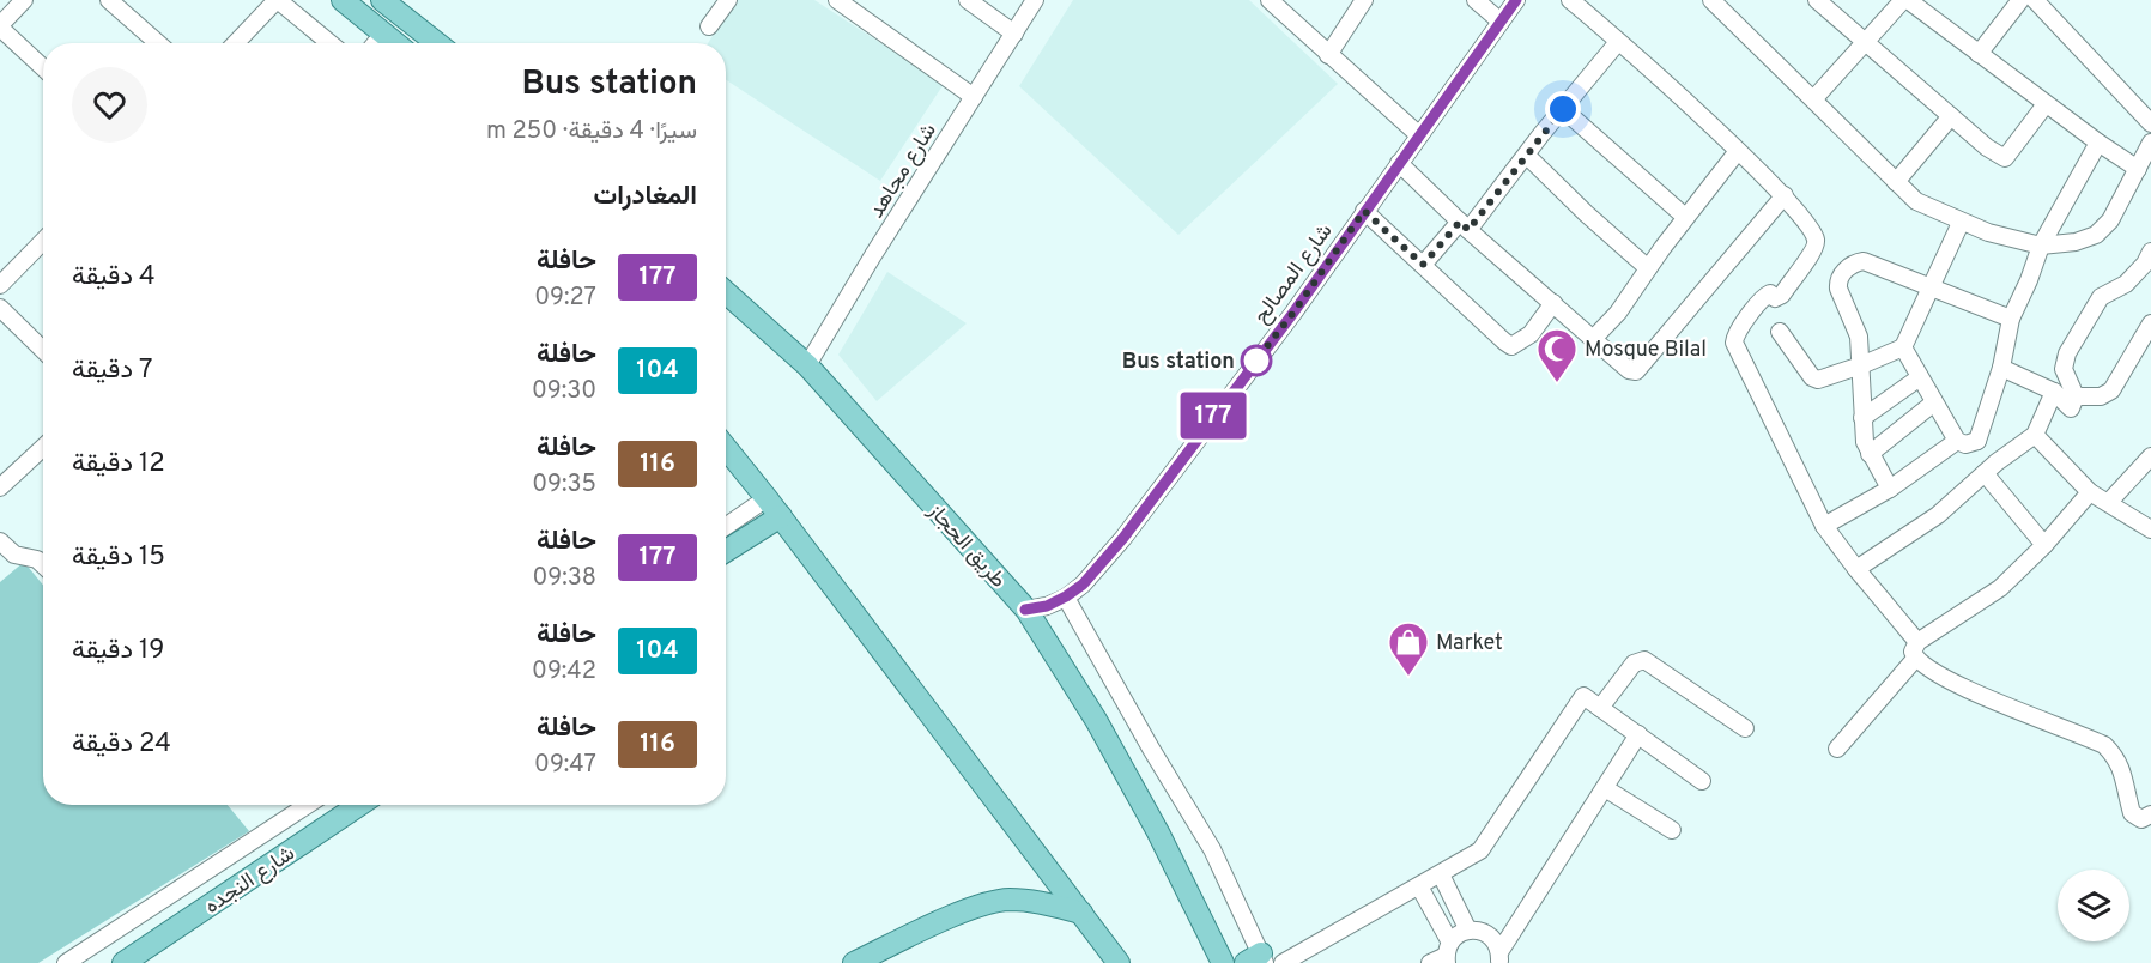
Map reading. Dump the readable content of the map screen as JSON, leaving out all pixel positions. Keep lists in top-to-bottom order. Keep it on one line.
{"streets":{"main road":["طريق الحجاز","شارع النجده"],"street":["شارع مجاهد","شارع المصالح"]},"crossings":[["شارع مجاهد","طريق الحجاز"],["شارع المصالح","طريق الحجاز"]],"places":{"other":["Bus station"],"mosque":["Mosque Bilal"],"shop":["Market"]},"lines":["bus line 177"],"page":{"on_map":"177","heading":[["Bus station","سيرًا · 4 دقيقة · 250 m"],"المغادرات"],"list":[{"mark":"177","name":"حافلة","note":"09:27","value":"4 دقيقة"},{"mark":"104","name":"حافلة","note":"09:30","value":"7 دقيقة"},{"mark":"116","name":"حافلة","note":"09:35","value":"12 دقيقة"},{"mark":"177","name":"حافلة","note":"09:38","value":"15 دقيقة"},{"mark":"104","name":"حافلة","note":"09:42","value":"19 دقيقة"},{"mark":"116","name":"حافلة","note":"09:47","value":"24 دقيقة"}]}}
